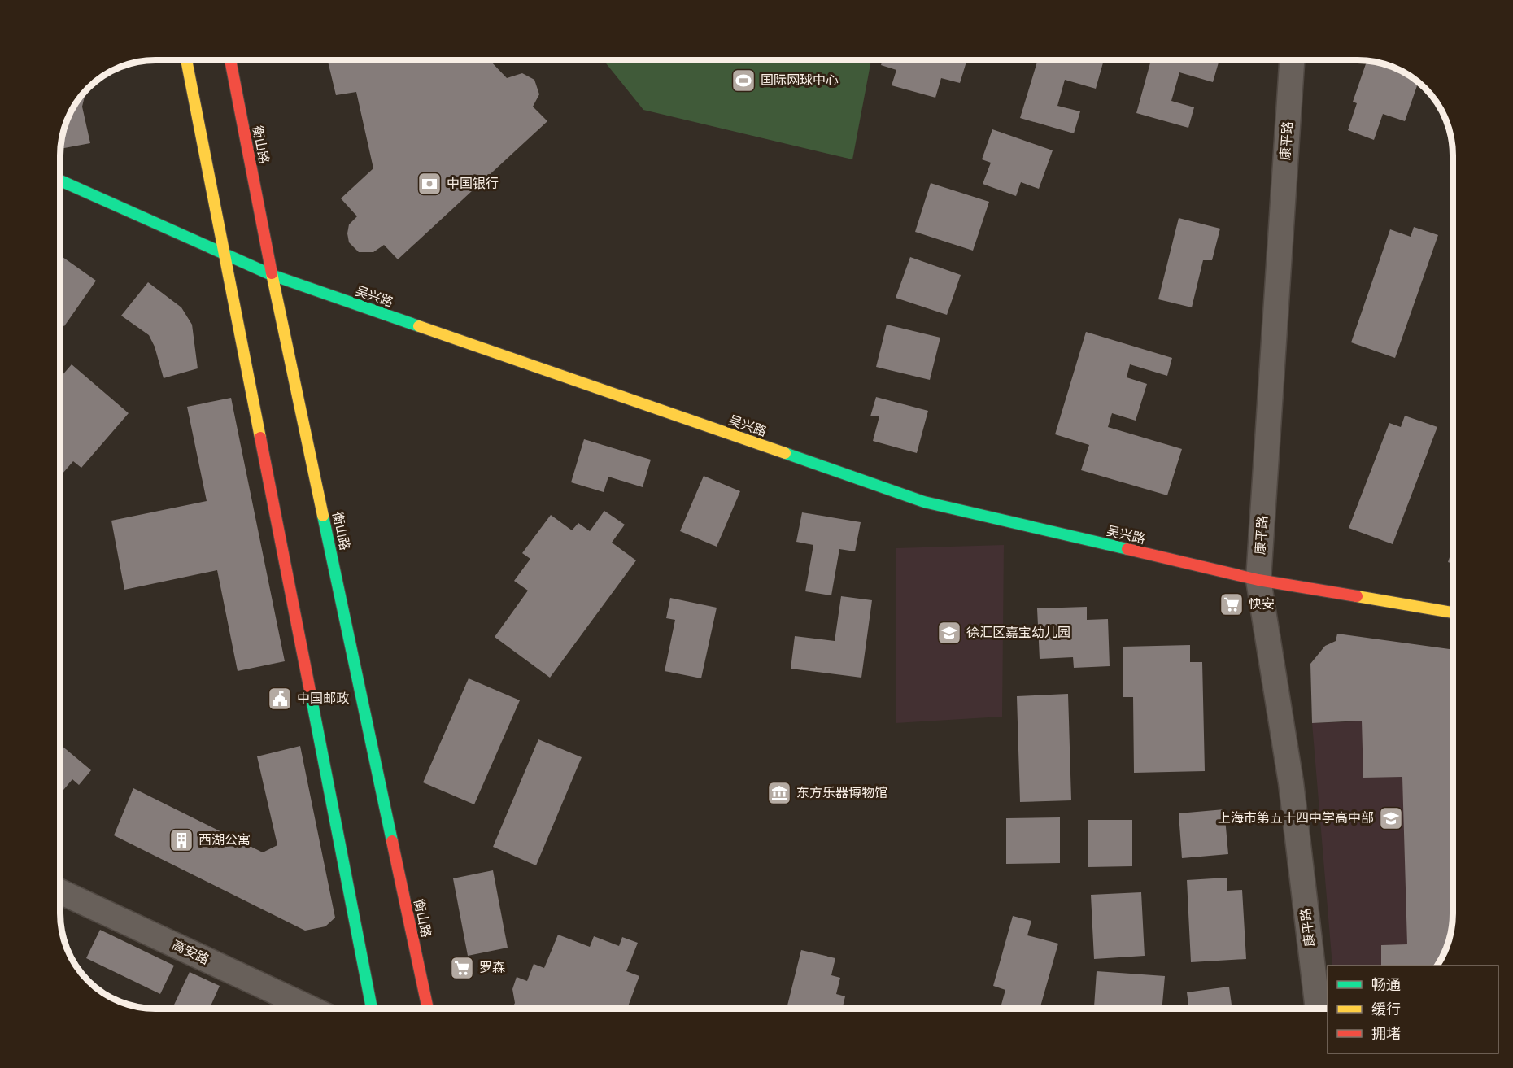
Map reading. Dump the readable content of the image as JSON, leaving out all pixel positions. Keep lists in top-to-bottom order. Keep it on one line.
{"streets":{"main road":["衡山路","吴兴路"],"street":["康平路","高安路"]},"crossings":[["康平路","吴兴路"],["衡山路","吴兴路"]],"places":{"sports":["国际网球中心"],"bank":["中国银行"],"supermarket":["快安","罗森"],"school or university":["徐汇区嘉宝幼儿园","上海市第五十四中学高中部"],"public building":["中国邮政"],"museum":["东方乐器博物馆"],"building":["西湖公寓"]},"legend":["畅通","缓行","拥堵"]}
